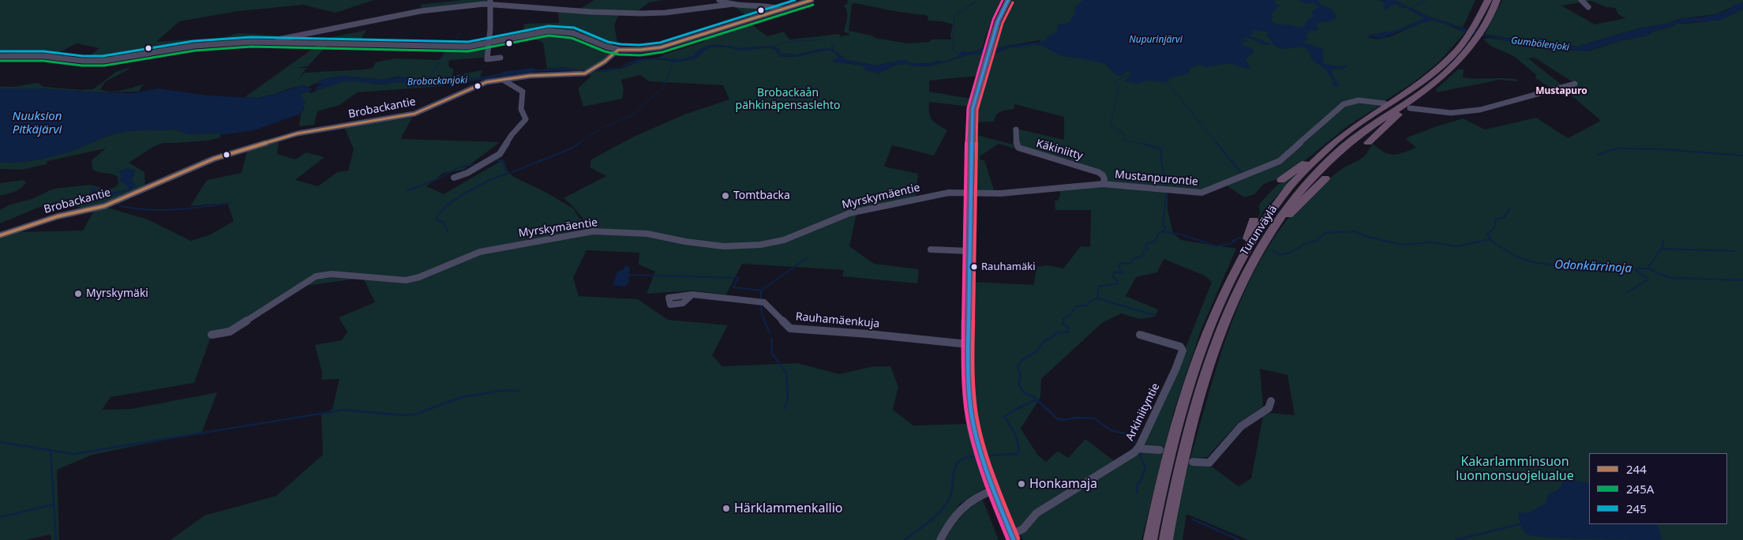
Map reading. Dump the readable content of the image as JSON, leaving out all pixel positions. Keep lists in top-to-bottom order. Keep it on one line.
{"streets":{"highway":["Turunväylä"],"street":["Brobackantie","Käkiniitty","Mustanpurontie","Myrskymäentie","Rauhamäenkuja","Arkiniityntie"]},"crossings":[["Käkiniitty","Mustanpurontie"],["Mustanpurontie","Myrskymäentie"]],"districts":["Mustapuro"],"water":["Nupurinjärvi","Gumbölenjoki","Brobackanjoki","Nuuksion Pitkäjärvi","Odonkärrinoja"],"parks":["Brobackaån pähkinäpensaslehto","Kakarlamminsuon luonnonsuojelualue"],"places":["Tomtbacka","Rauhamäki","Myrskymäki","Honkamaja","Härklammenkallio"],"lines":["transit line 244","transit line 245","transit line 245A"],"legend":["244","245A","245"]}
